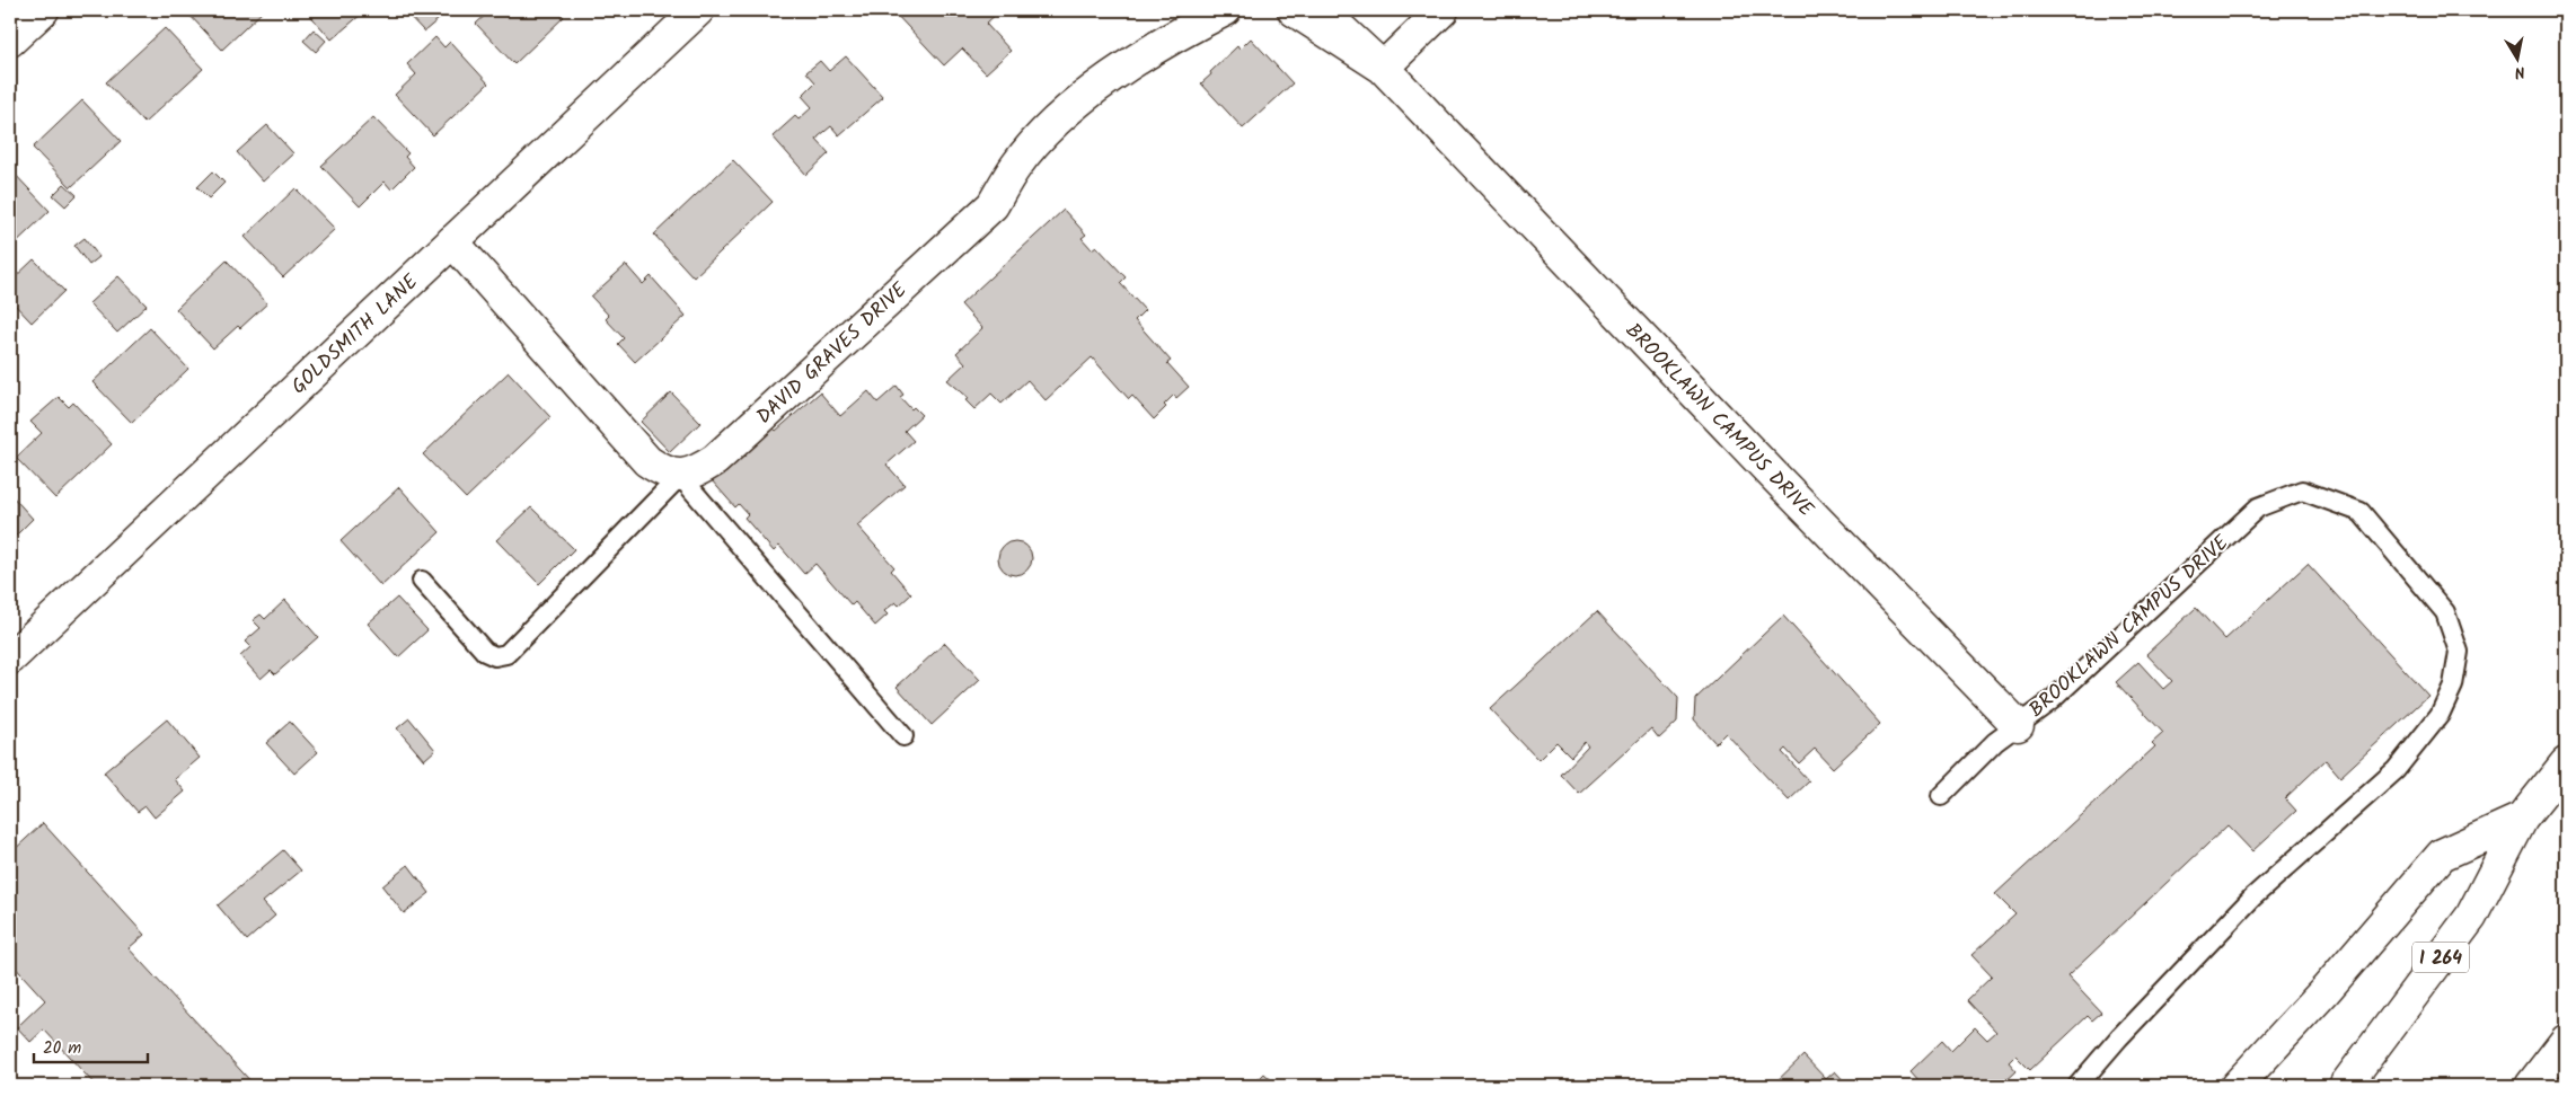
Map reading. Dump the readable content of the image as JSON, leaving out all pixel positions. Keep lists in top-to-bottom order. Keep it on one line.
{"streets":{"main road":["GOLDSMITH LANE","DAVID GRAVES DRIVE","BROOKLAWN CAMPUS DRIVE","I 264"]},"scale_bar":"20 m","north":"bottom"}
